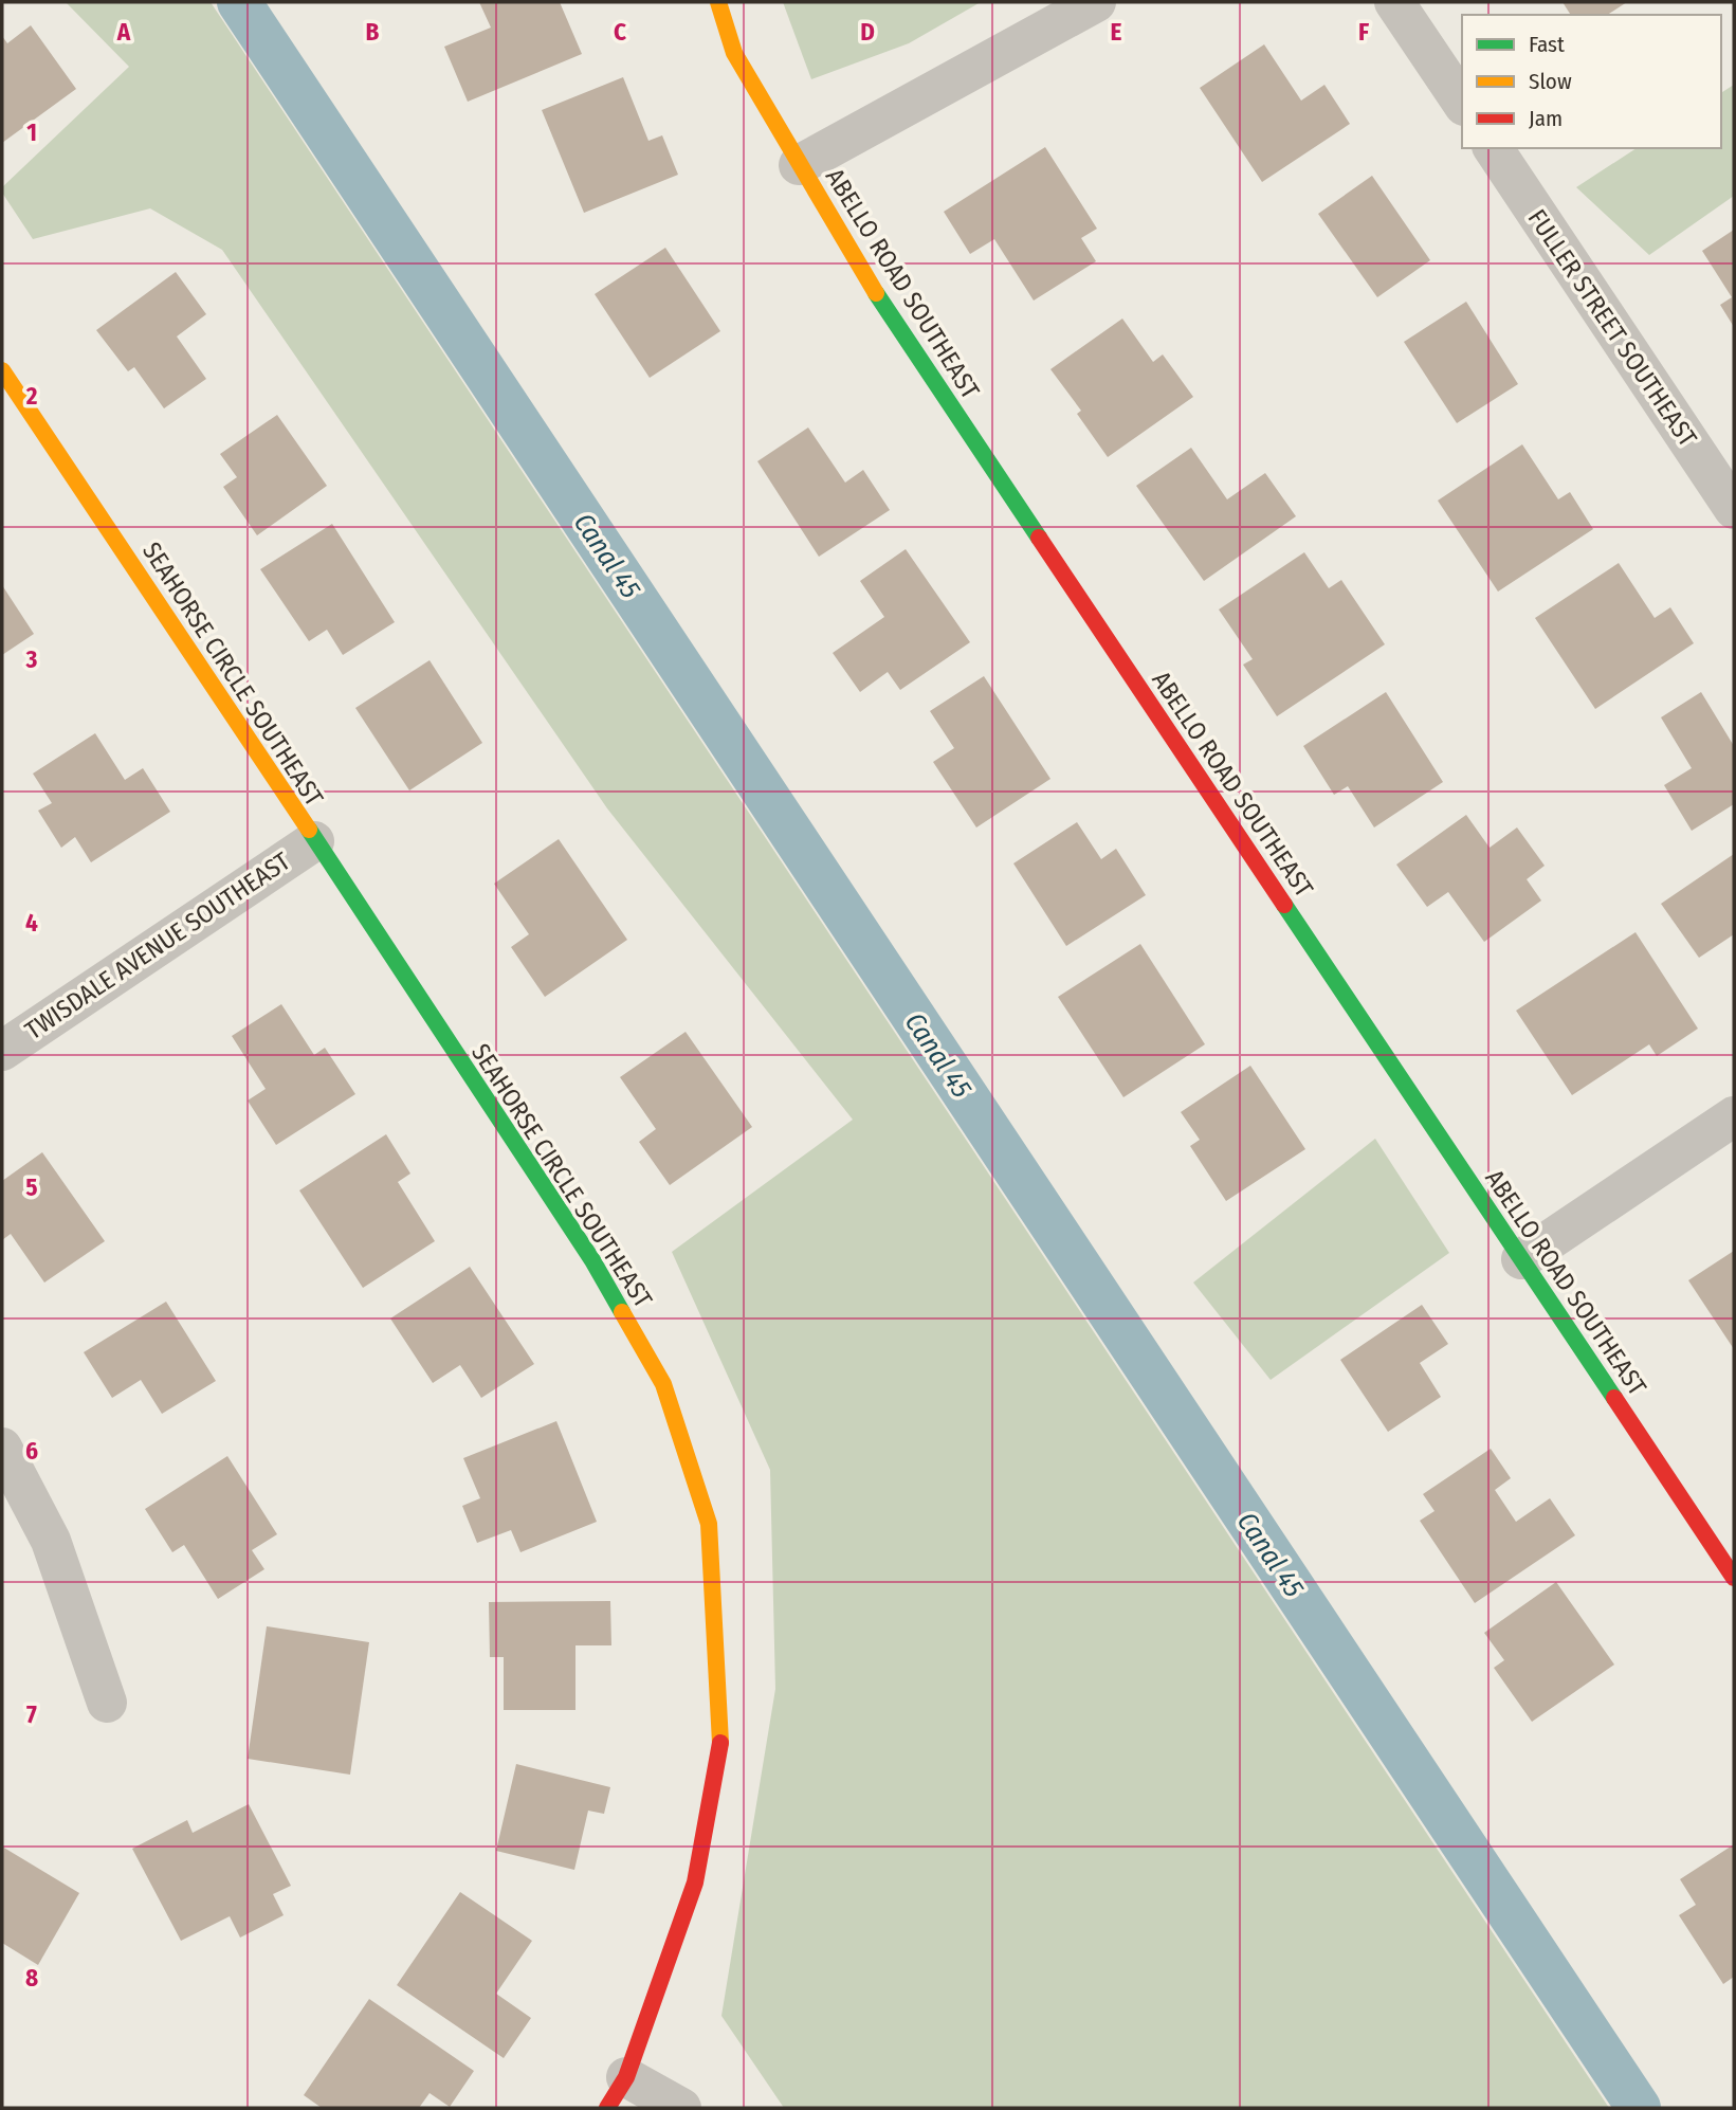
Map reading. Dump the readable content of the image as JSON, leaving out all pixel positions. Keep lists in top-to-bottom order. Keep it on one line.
{"streets":{"street":["ABELLO ROAD SOUTHEAST","FULLER STREET SOUTHEAST","SEAHORSE CIRCLE SOUTHEAST","TWISDALE AVENUE SOUTHEAST"]},"crossings":[["SEAHORSE CIRCLE SOUTHEAST","TWISDALE AVENUE SOUTHEAST"]],"water":["Canal 45"],"legend":["Fast","Slow","Jam"],"grid":{"columns":["A","B","C","D","E","F"],"rows":["1","2","3","4","5","6","7","8"]}}
